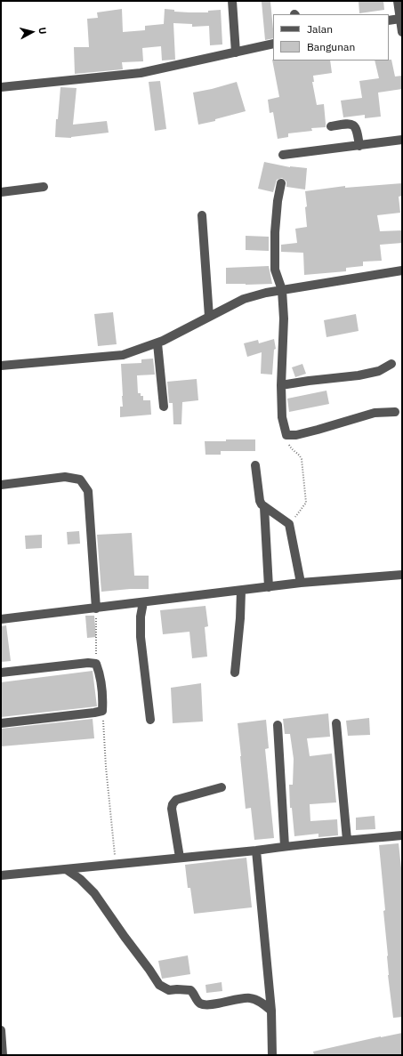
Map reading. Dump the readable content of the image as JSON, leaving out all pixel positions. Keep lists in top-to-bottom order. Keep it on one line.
{"legend":["Jalan","Bangunan"],"north":"right"}
